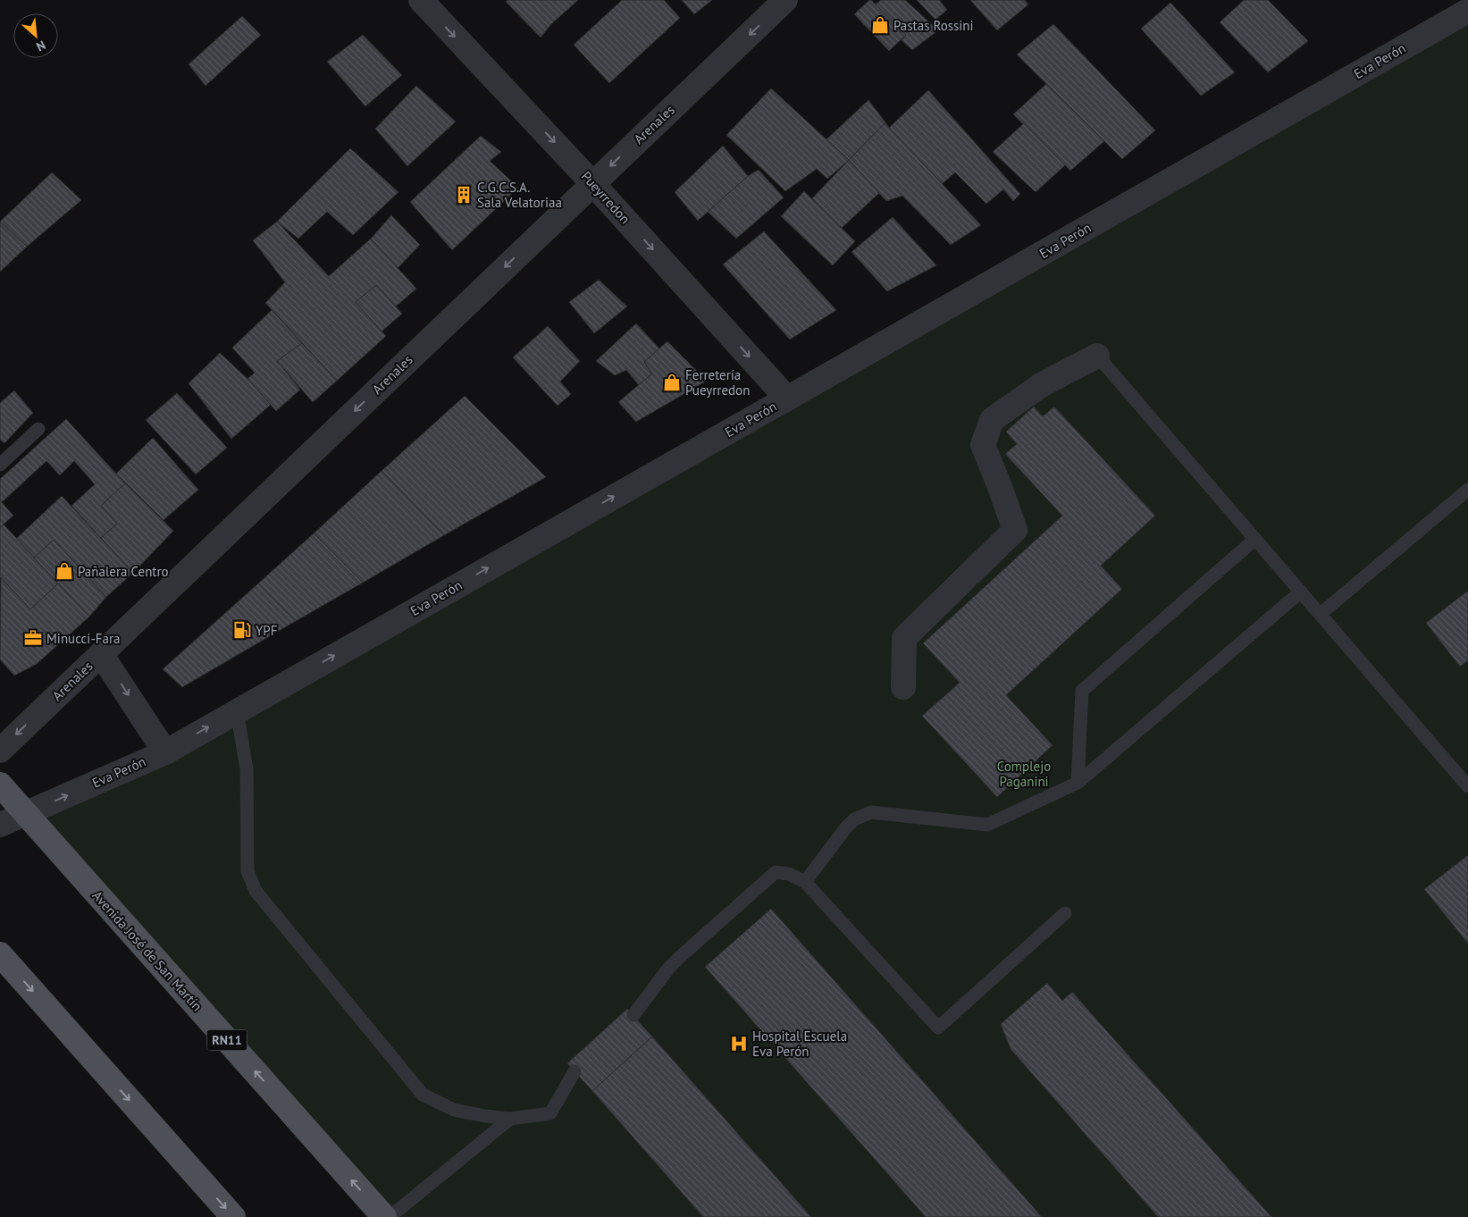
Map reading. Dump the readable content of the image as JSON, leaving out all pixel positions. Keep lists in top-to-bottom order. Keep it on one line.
{"streets":{"main road":["Avenida José de San Martín","RN11"],"street":["Eva Perón","Arenales","Pueyrredon"]},"crossings":[["Eva Perón","Pueyrredon"],["Eva Perón","Avenida José de San Martín"],["Arenales","Pueyrredon"]],"one_way":["Eva Perón","Arenales","Pueyrredon"],"parks":["Complejo Paganini"],"places":{"shop":["Pastas Rossini","Ferretería Pueyrredon","Pañalera Centro"],"building":["C.G.C.S.A. Sala Velatoriaa"],"fuel station":["YPF"],"office":["Minucci-Fara"],"hospital":["Hospital Escuela Eva Perón"]},"north":"bottom right"}
